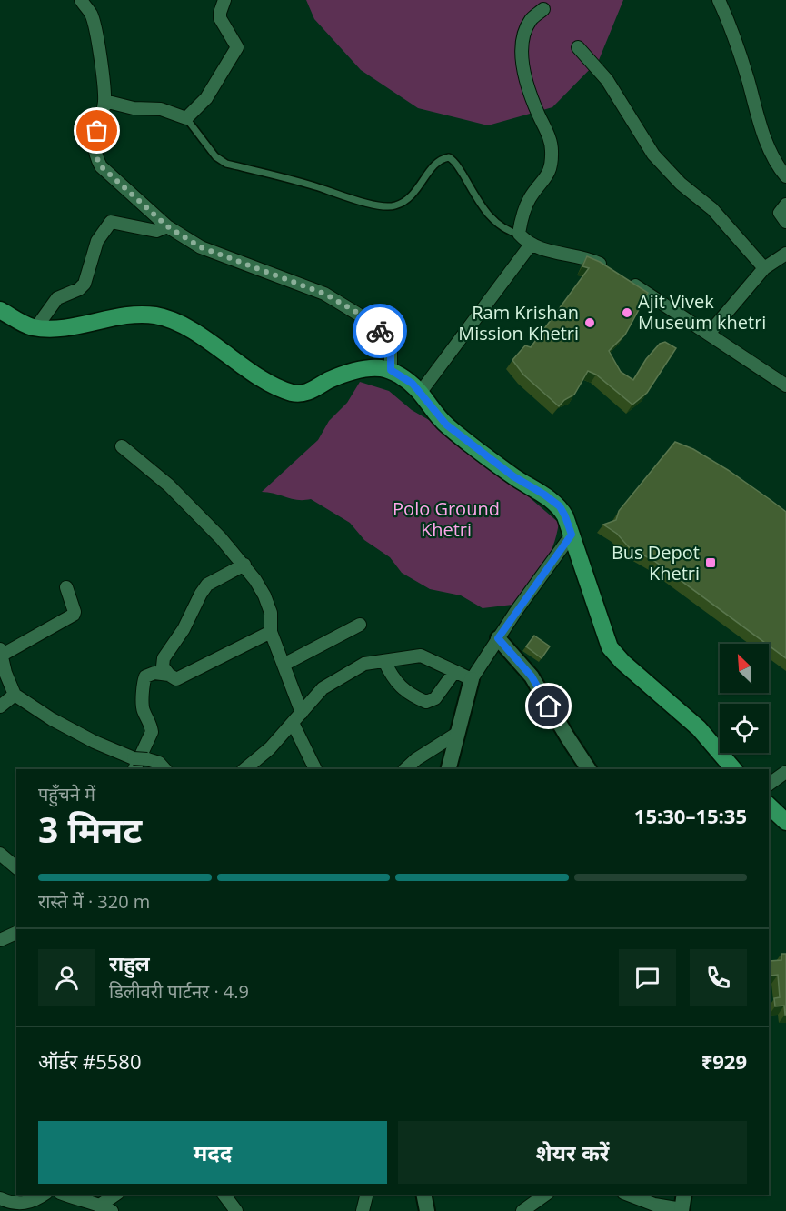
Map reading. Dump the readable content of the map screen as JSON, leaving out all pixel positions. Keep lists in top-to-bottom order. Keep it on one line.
{"parks":["Polo Ground Khetri"],"places":{"other":["Ajit Vivek Museum khetri","Ram Krishan Mission Khetri"],"transit":["Bus Depot Khetri"]},"north":"top left","page":{"heading":["3 मिनट","पहुँचने में","15:30–15:35"],"panel":["राहुल","डिलीवरी पार्टनर · 4.9","ऑर्डर #5580","₹929"],"bar":"रास्ते में · 320 m","buttons":["मदद","शेयर करें"]}}
